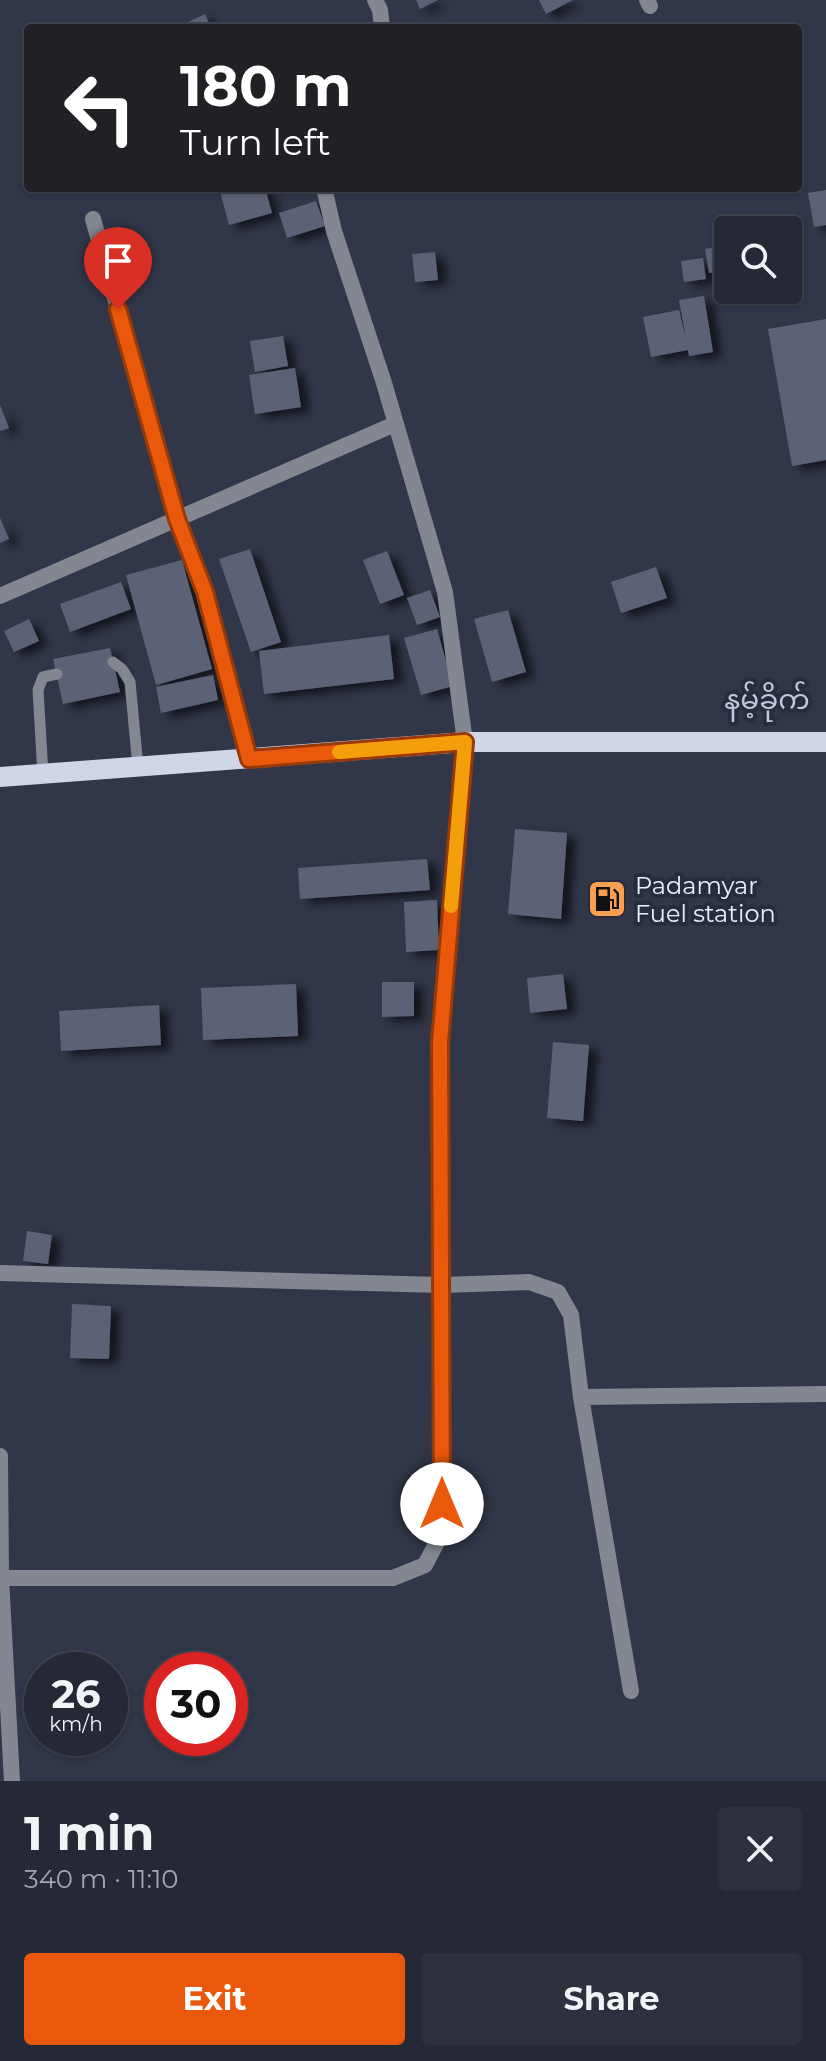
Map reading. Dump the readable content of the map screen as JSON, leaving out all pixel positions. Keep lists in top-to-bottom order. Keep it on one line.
{"districts":["နမ့်ခိုက်"],"places":{"fuel station":["Padamyar Fuel station"]},"page":{"turn":["180 m","Turn left"],"speed":"26 km/h","limit":"30","heading":["1 min","340 m · 11:10"],"buttons":["Exit","Share"]}}
